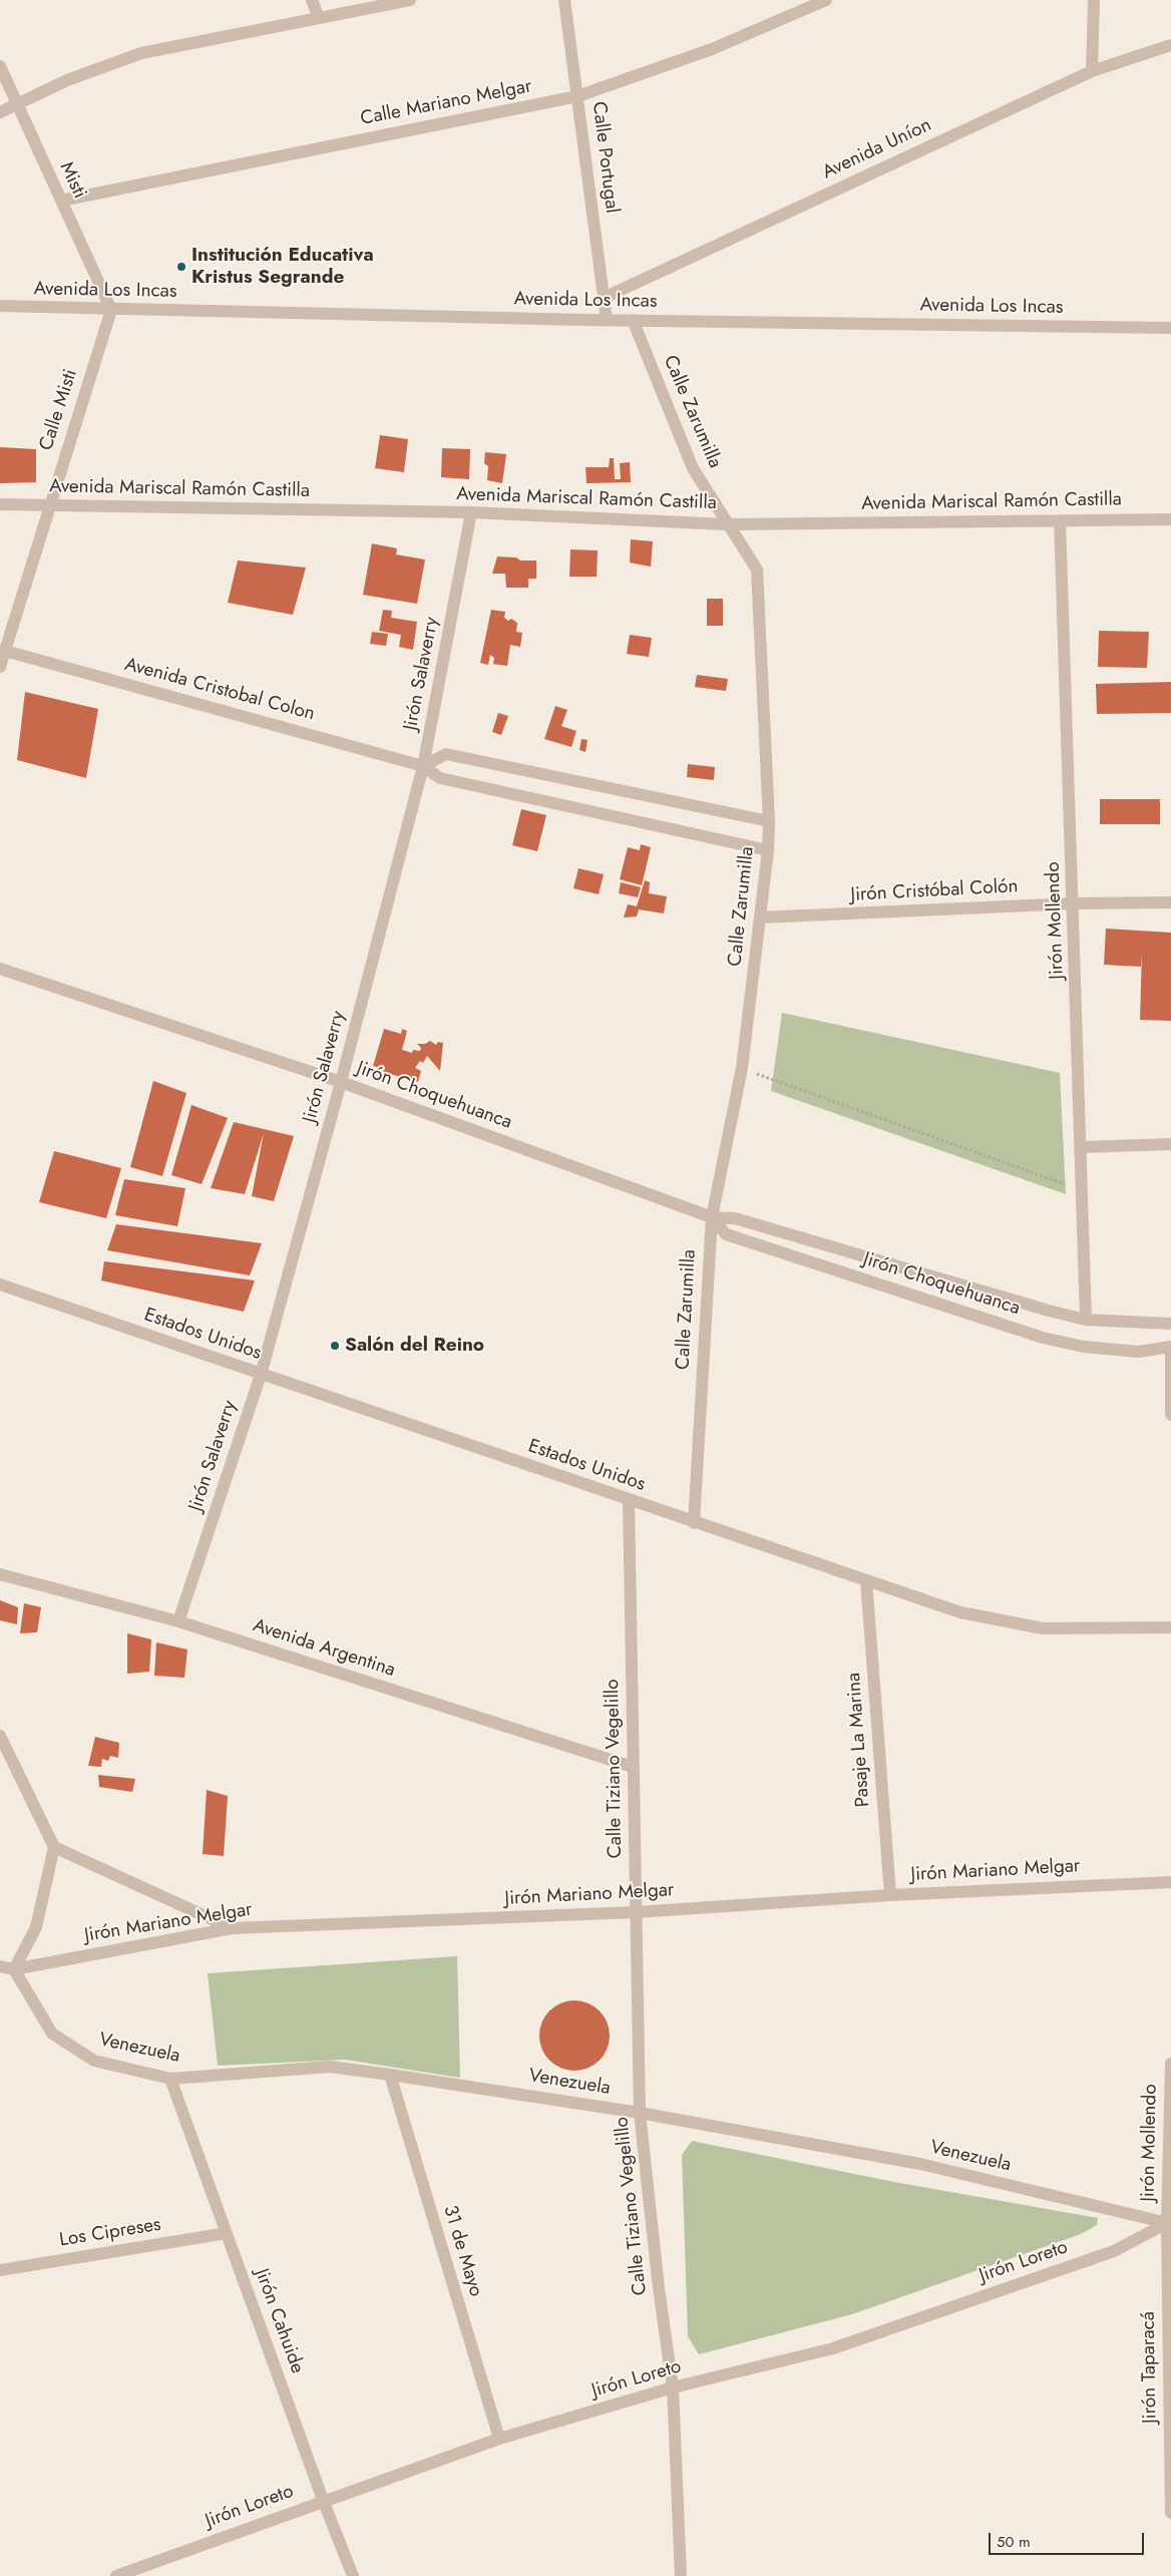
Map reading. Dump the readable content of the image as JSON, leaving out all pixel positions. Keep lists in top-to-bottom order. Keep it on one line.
{"streets":{"street":["Calle Mariano Melgar","Avenida Uníon","Calle Portugal","Misti","Avenida Los Incas","Calle Misti","Calle Zarumilla","Avenida Mariscal Ramón Castilla","Jirón Salaverry","Avenida Cristobal Colon","Jirón Cristóbal Colón","Jirón Mollendo","Jirón Choquehuanca","Estados Unidos","Avenida Argentina","Pasaje La Marina","Calle Tiziano Vegelillo","Jirón Mariano Melgar","Venezuela","Los Cipreses","31 de Mayo","Jirón Loreto","Jirón Cahuide","Jirón Taparacá"]},"crossings":[["Calle Mariano Melgar","Calle Portugal"],["Calle Mariano Melgar","Misti"],["Avenida Uníon","Calle Portugal"],["Calle Portugal","Avenida Los Incas"],["Misti","Avenida Los Incas"],["Misti","Calle Misti"],["Avenida Los Incas","Calle Misti"],["Avenida Los Incas","Calle Zarumilla"],["Calle Misti","Avenida Mariscal Ramón Castilla"],["Calle Misti","Avenida Cristobal Colon"],["Calle Zarumilla","Avenida Mariscal Ramón Castilla"],["Calle Zarumilla","Avenida Cristobal Colon"],["Calle Zarumilla","Jirón Cristóbal Colón"],["Calle Zarumilla","Jirón Choquehuanca"],["Calle Zarumilla","Estados Unidos"],["Avenida Mariscal Ramón Castilla","Jirón Salaverry"],["Avenida Mariscal Ramón Castilla","Jirón Mollendo"],["Jirón Salaverry","Avenida Cristobal Colon"],["Jirón Salaverry","Jirón Choquehuanca"],["Jirón Salaverry","Estados Unidos"],["Jirón Salaverry","Avenida Argentina"],["Jirón Cristóbal Colón","Jirón Mollendo"],["Jirón Mollendo","Jirón Choquehuanca"],["Jirón Mollendo","Venezuela"],["Jirón Mollendo","Jirón Loreto"],["Jirón Mollendo","Jirón Taparacá"],["Estados Unidos","Pasaje La Marina"],["Estados Unidos","Calle Tiziano Vegelillo"],["Avenida Argentina","Calle Tiziano Vegelillo"],["Pasaje La Marina","Jirón Mariano Melgar"],["Calle Tiziano Vegelillo","Jirón Mariano Melgar"],["Calle Tiziano Vegelillo","Venezuela"],["Calle Tiziano Vegelillo","Jirón Loreto"],["Jirón Mariano Melgar","Venezuela"],["Venezuela","31 de Mayo"],["Venezuela","Jirón Loreto"],["Venezuela","Jirón Cahuide"],["Venezuela","Jirón Taparacá"],["Los Cipreses","Jirón Cahuide"],["31 de Mayo","Jirón Loreto"],["Jirón Loreto","Jirón Cahuide"],["Jirón Loreto","Jirón Taparacá"]],"places":["Institución Educativa Kristus Segrande","Salón del Reino"],"scale_bar":"50 m"}
